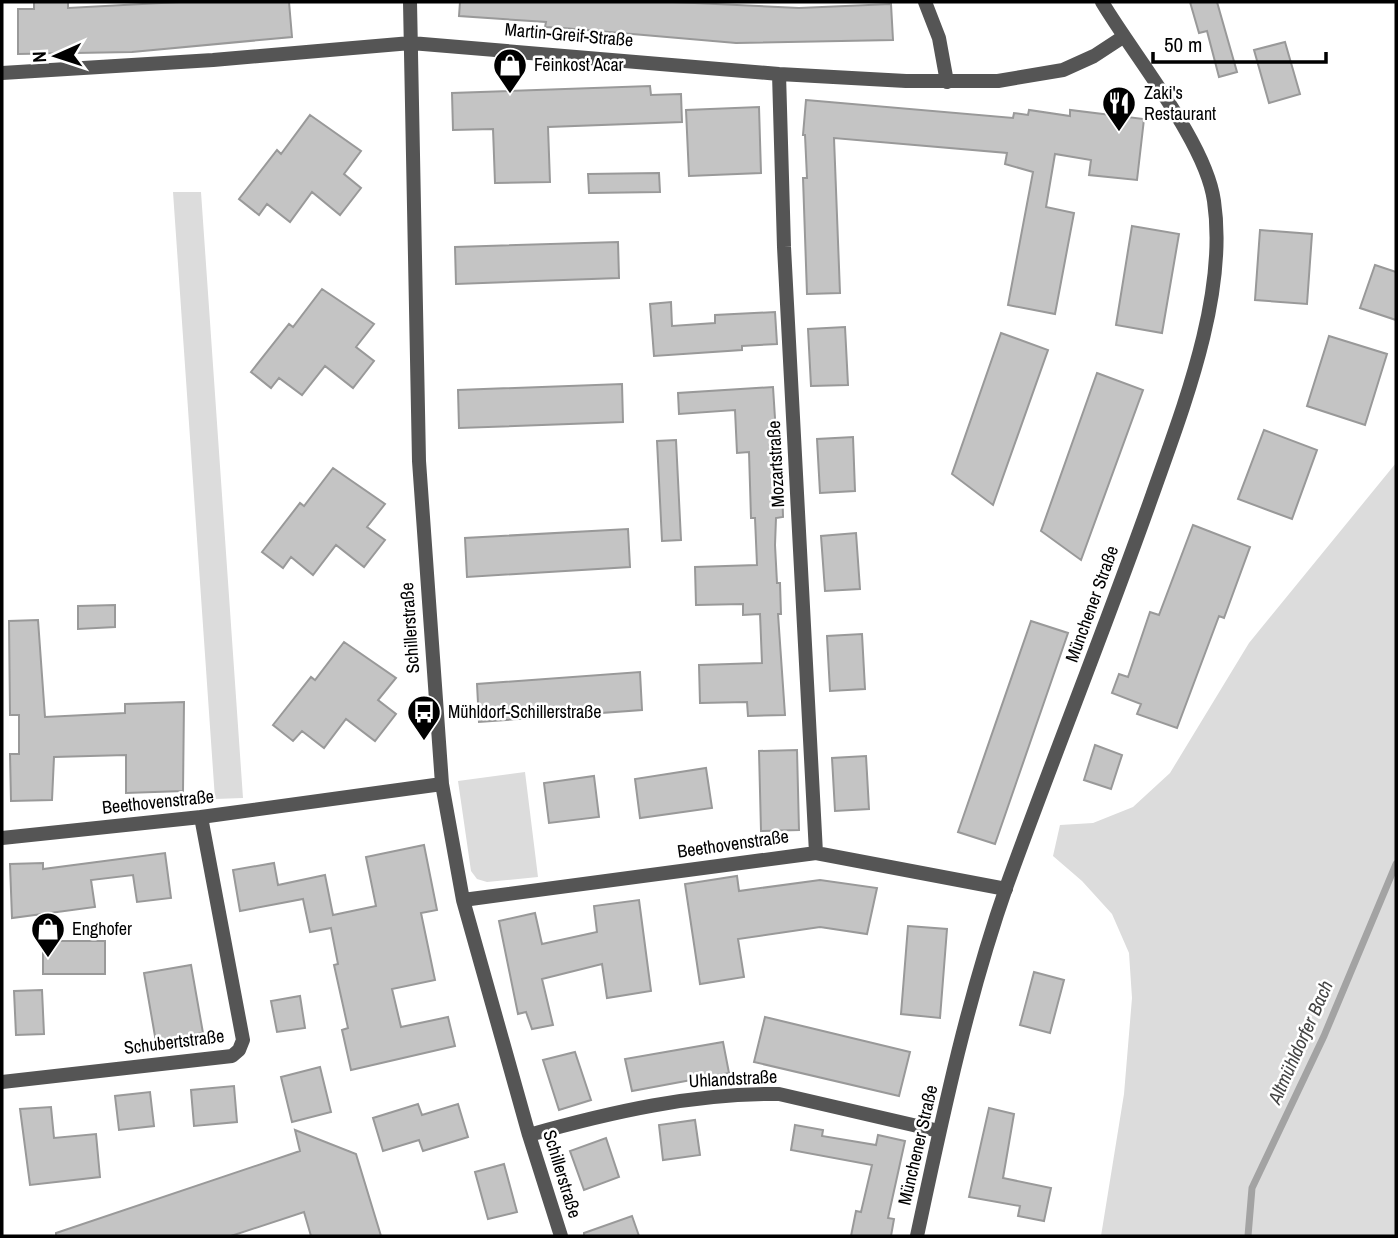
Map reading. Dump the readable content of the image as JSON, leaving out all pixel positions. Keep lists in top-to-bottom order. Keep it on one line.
{"streets":{"street":["Martin-Greif-Straße","Mozartstraße","Münchener Straße","Schillerstraße","Beethovenstraße","Schubertstraße","Uhlandstraße"]},"crossings":[["Martin-Greif-Straße","Mozartstraße"],["Martin-Greif-Straße","Münchener Straße"],["Martin-Greif-Straße","Schillerstraße"],["Mozartstraße","Beethovenstraße"],["Münchener Straße","Beethovenstraße"],["Münchener Straße","Uhlandstraße"],["Schillerstraße","Beethovenstraße"],["Schillerstraße","Uhlandstraße"],["Beethovenstraße","Schubertstraße"]],"water":["Altmühldorfer Bach"],"places":{"shop":["Feinkost Acar","Enghofer"],"restaurant":["Zaki's Restaurant"],"bus stop":["Mühldorf-Schillerstraße"]},"scale_bar":"50 m","north":"left"}
